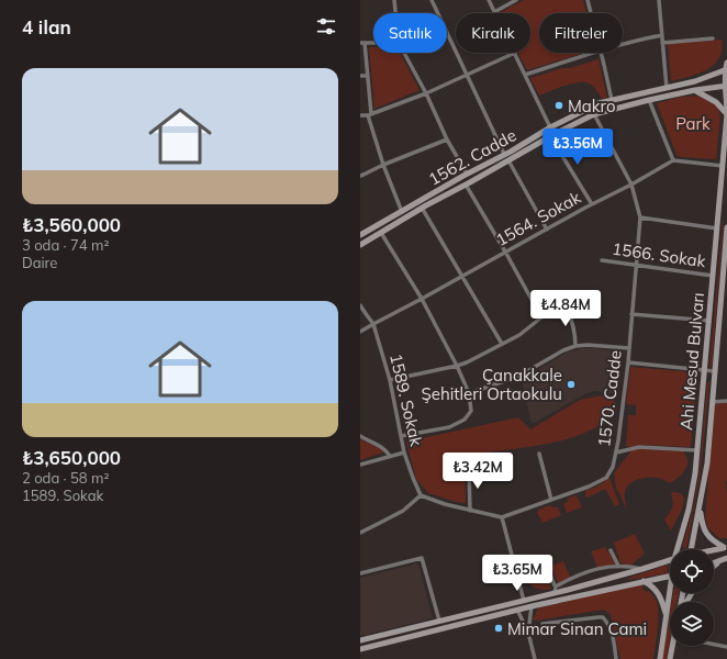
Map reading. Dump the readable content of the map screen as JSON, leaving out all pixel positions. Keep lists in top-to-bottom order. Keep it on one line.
{"streets":{"main road":["1562. Cadde","Ahi Mesud Bulvarı"],"street":["1564. Sokak","1566. Sokak","1570. Cadde","1589. Sokak"]},"crossings":[["1562. Cadde","Ahi Mesud Bulvarı"],["1562. Cadde","1570. Cadde"],["1564. Sokak","1570. Cadde"],["1564. Sokak","1589. Sokak"],["1566. Sokak","Ahi Mesud Bulvarı"],["1566. Sokak","1570. Cadde"]],"parks":["Park"],"places":["Makro","Çanakkale Şehitleri Ortaokulu","Mimar Sinan Cami"],"page":{"heading":"4 ilan","chip":["Satılık","Kiralık","Filtreler"],"list":[{"name":"₺3,560,000","note":"3 oda · 74 m² · Daire"},{"name":"₺3,650,000","note":"2 oda · 58 m² · 1589. Sokak"}],"price":["₺3.56M","₺4.84M","₺3.42M","₺3.65M"]}}
